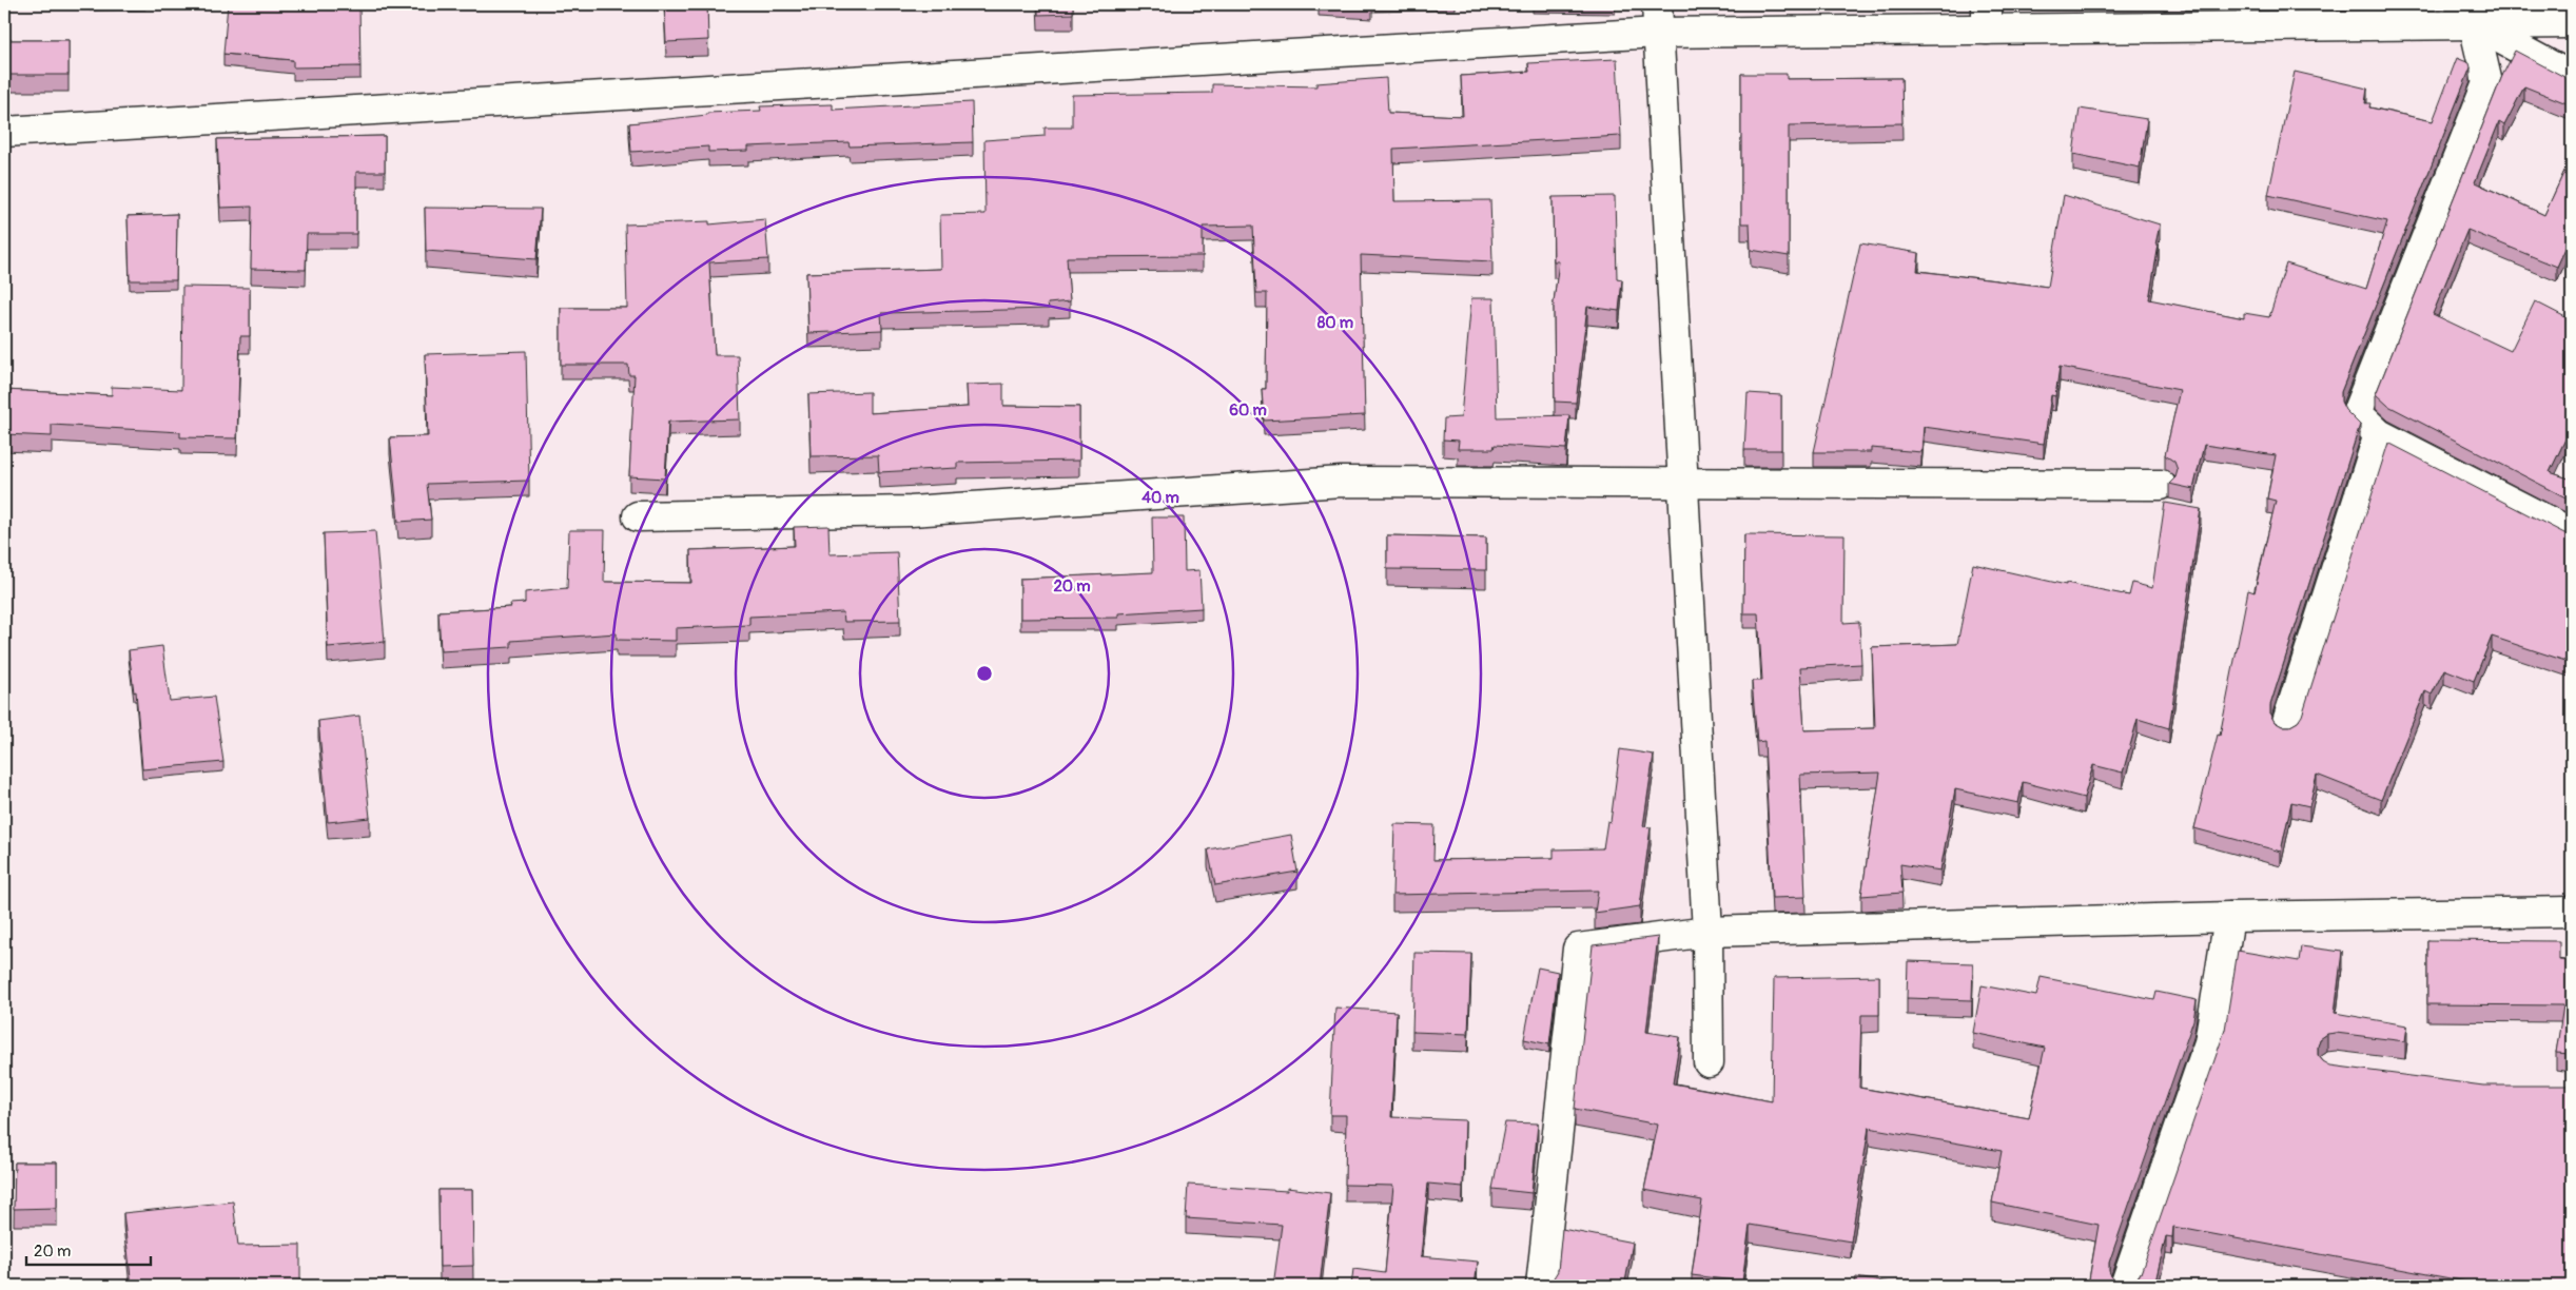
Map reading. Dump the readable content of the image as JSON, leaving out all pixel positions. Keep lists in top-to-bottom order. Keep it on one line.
{"scale_bar":"20 m","rings":["80 m","60 m","40 m","20 m"]}
